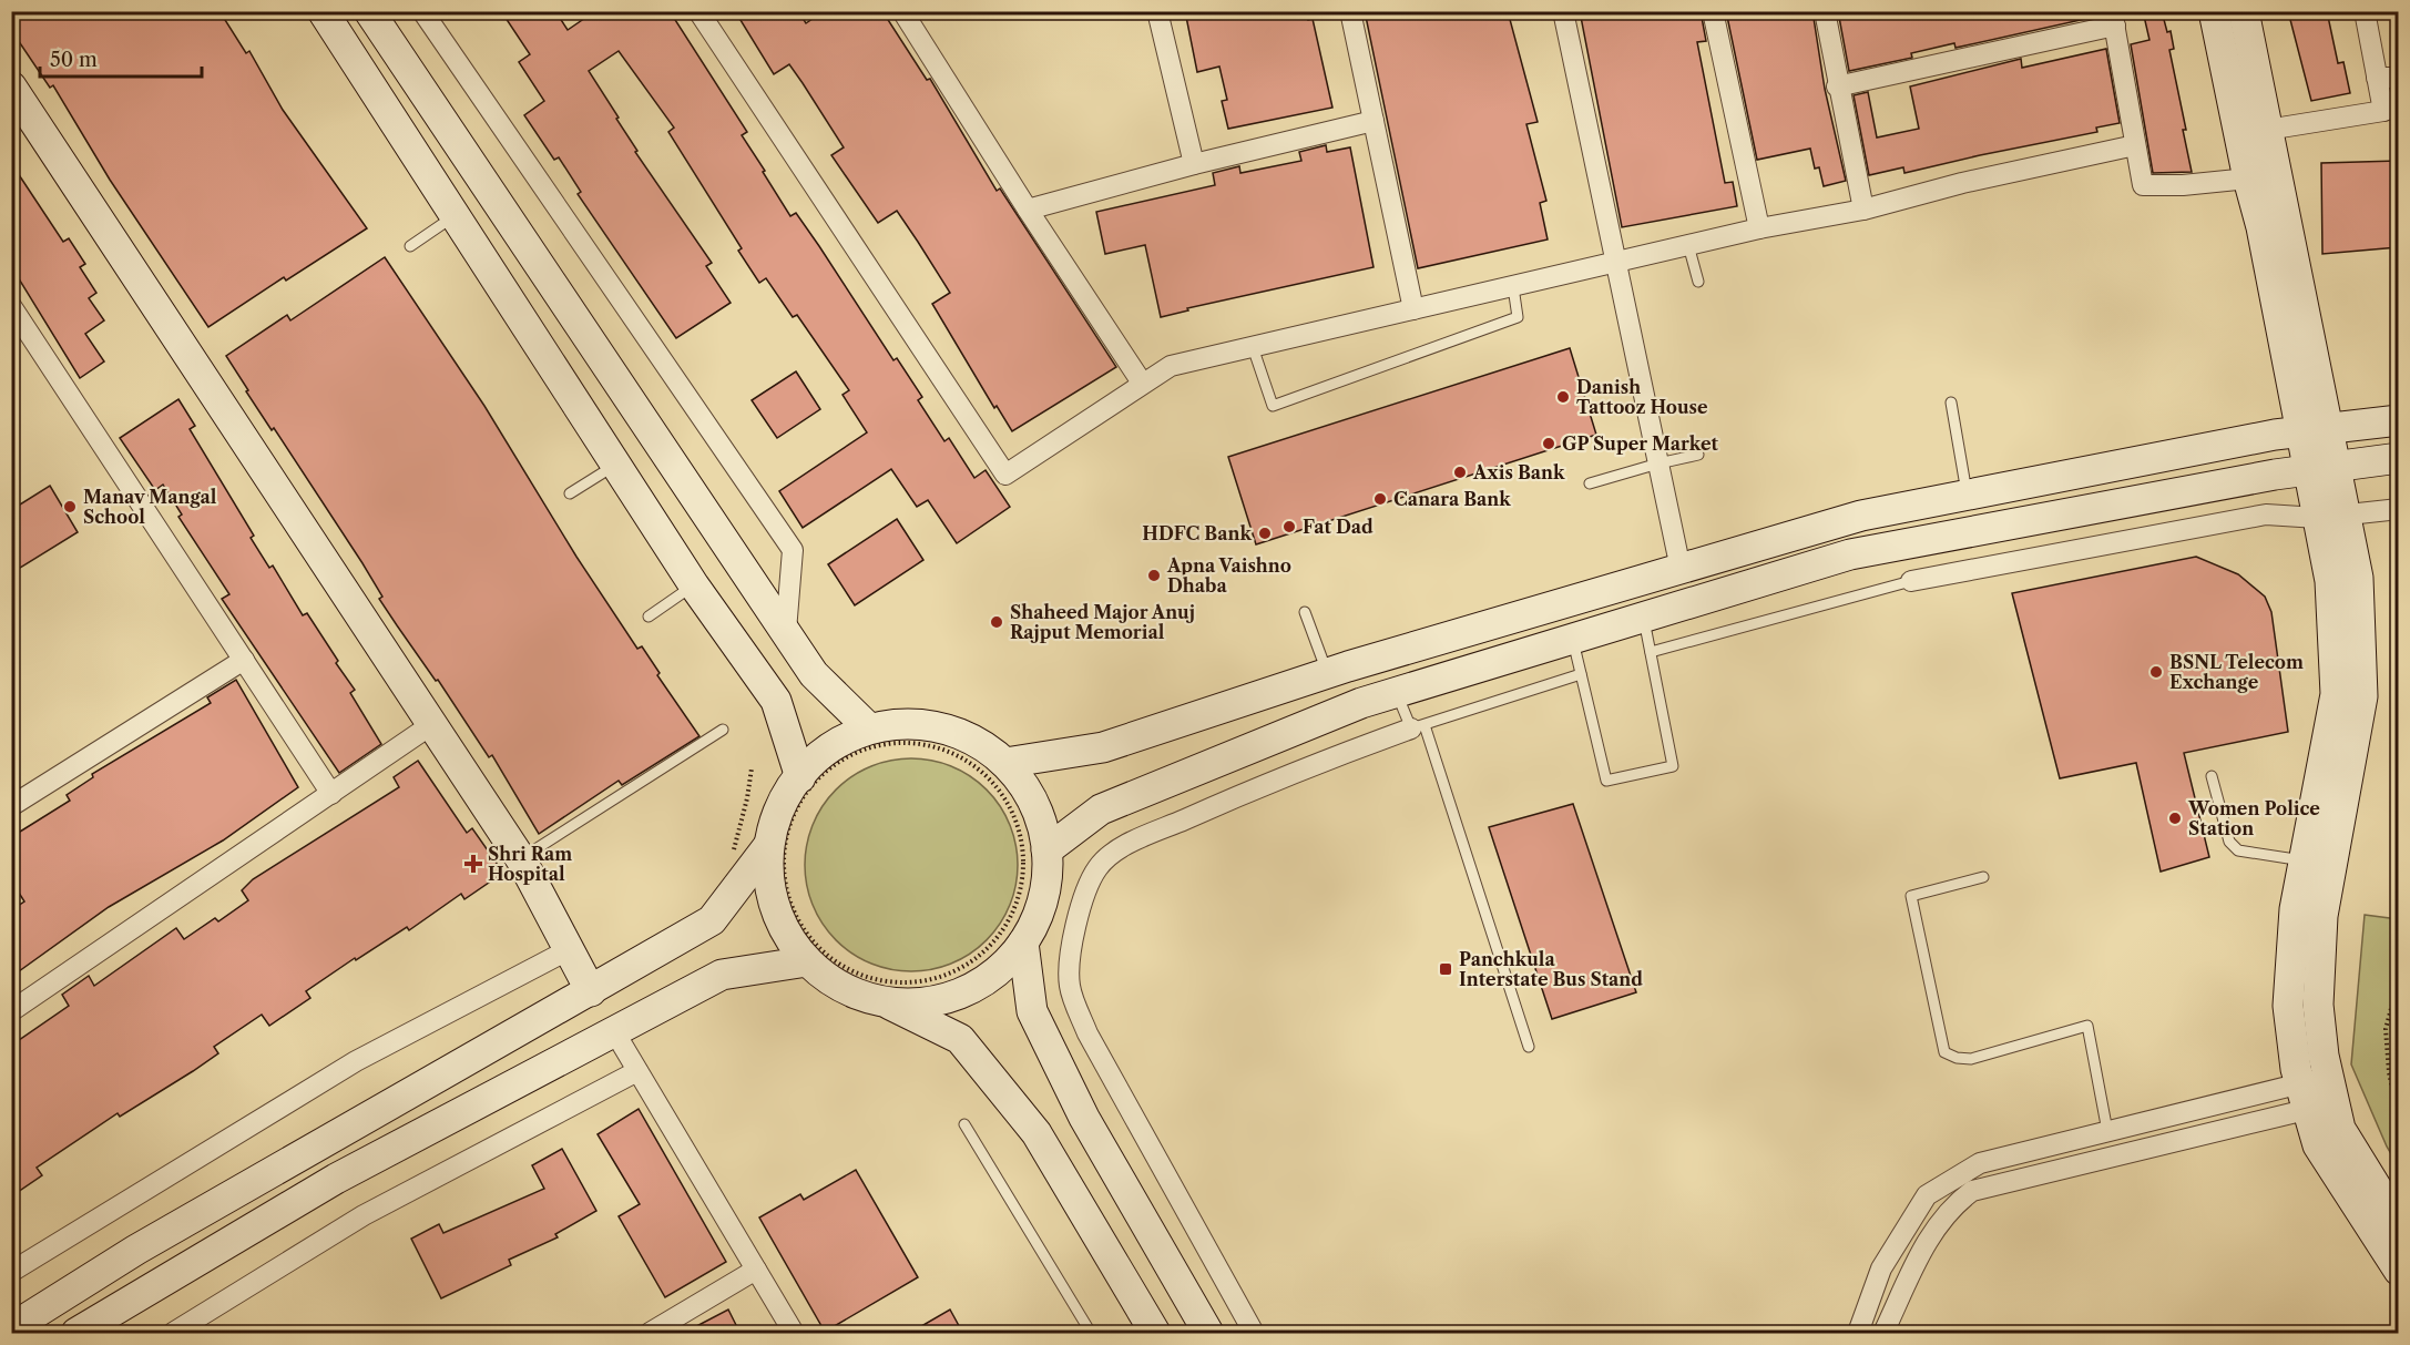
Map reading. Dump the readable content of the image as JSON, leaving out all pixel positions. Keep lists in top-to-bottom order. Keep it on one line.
{"places":{"other":["Danish Tattooz House","GP Super Market","Axis Bank","Canara Bank","Manav Mangal School","Fat Dad","HDFC Bank","Apna Vaishno Dhaba","Shaheed Major Anuj Rajput Memorial","BSNL Telecom Exchange","Women Police Station"],"health":["Shri Ram Hospital"],"transit":["Panchkula Interstate Bus Stand"]},"scale_bar":"50 m"}
